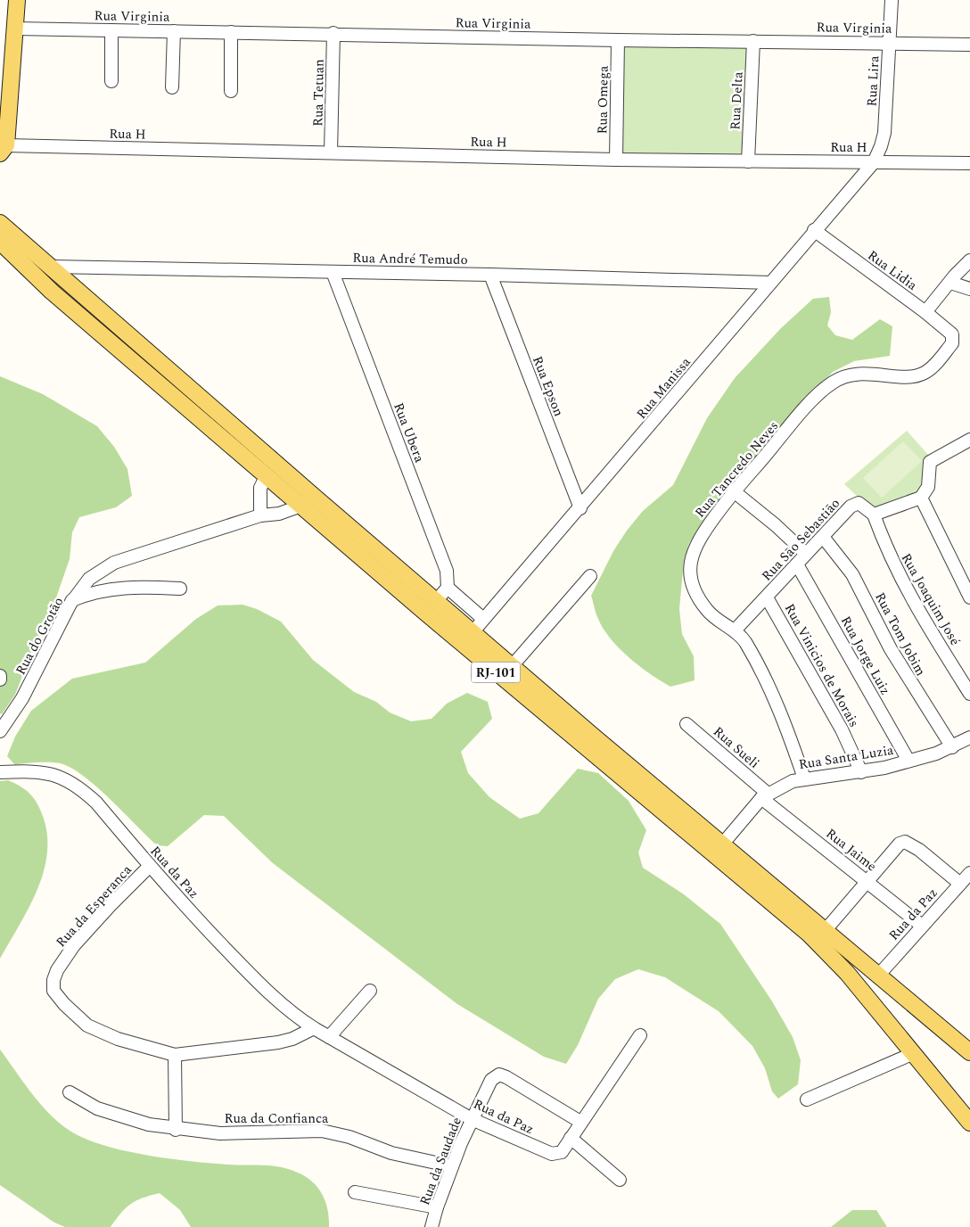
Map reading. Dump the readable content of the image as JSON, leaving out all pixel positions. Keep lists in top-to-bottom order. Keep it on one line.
{"streets":{"main road":["RJ-101"],"street":["Rua Virginia","Rua Lira","Rua Tetuan","Rua Omega","Rua Delta","Rua H","Rua André Temudo","Rua Lidia","Rua Epson","Rua Manissa","Rua Ubera","Rua Tancredo Neves","Rua Sāo Sebastiāo","Rua Joaquim José","Rua Tom Jobim","Rua do Grotão","Rua Jorge Luiz","Rua Vinicios de Morais","Rua Sueli","Rua Santa Luzia","Rua Jaime","Rua da Paz","Rua da Esperanca","Rua da Confianca","Rua da Saudade"]},"crossings":[["Rua Virginia","Rua Lira"],["Rua Virginia","Rua Tetuan"],["Rua Virginia","Rua Omega"],["Rua Virginia","Rua Delta"],["Rua Lira","Rua H"],["Rua Lira","Rua Manissa"],["Rua Tetuan","Rua H"],["Rua Omega","Rua H"],["Rua Delta","Rua H"],["Rua H","Rua Manissa"],["Rua André Temudo","Rua Epson"],["Rua André Temudo","Rua Manissa"],["Rua André Temudo","Rua Ubera"],["Rua André Temudo","RJ-101"],["Rua Lidia","Rua Manissa"],["Rua Lidia","Rua Tancredo Neves"],["Rua Epson","Rua Manissa"],["Rua Manissa","RJ-101"],["Rua Tancredo Neves","Rua Sāo Sebastiāo"],["Rua Tancredo Neves","Rua Santa Luzia"],["Rua Sāo Sebastiāo","Rua Joaquim José"],["Rua Sāo Sebastiāo","Rua Tom Jobim"],["Rua Sāo Sebastiāo","Rua Jorge Luiz"],["Rua Sāo Sebastiāo","Rua Vinicios de Morais"],["Rua Tom Jobim","Rua Santa Luzia"],["Rua Jorge Luiz","Rua Santa Luzia"],["Rua Vinicios de Morais","Rua Santa Luzia"],["RJ-101","Rua Santa Luzia"],["RJ-101","Rua da Paz"],["Rua Sueli","Rua Santa Luzia"],["Rua Sueli","Rua Jaime"],["Rua Santa Luzia","Rua Jaime"],["Rua Jaime","Rua da Paz"],["Rua da Paz","Rua da Esperanca"],["Rua da Paz","Rua da Saudade"],["Rua da Confianca","Rua da Saudade"]]}
